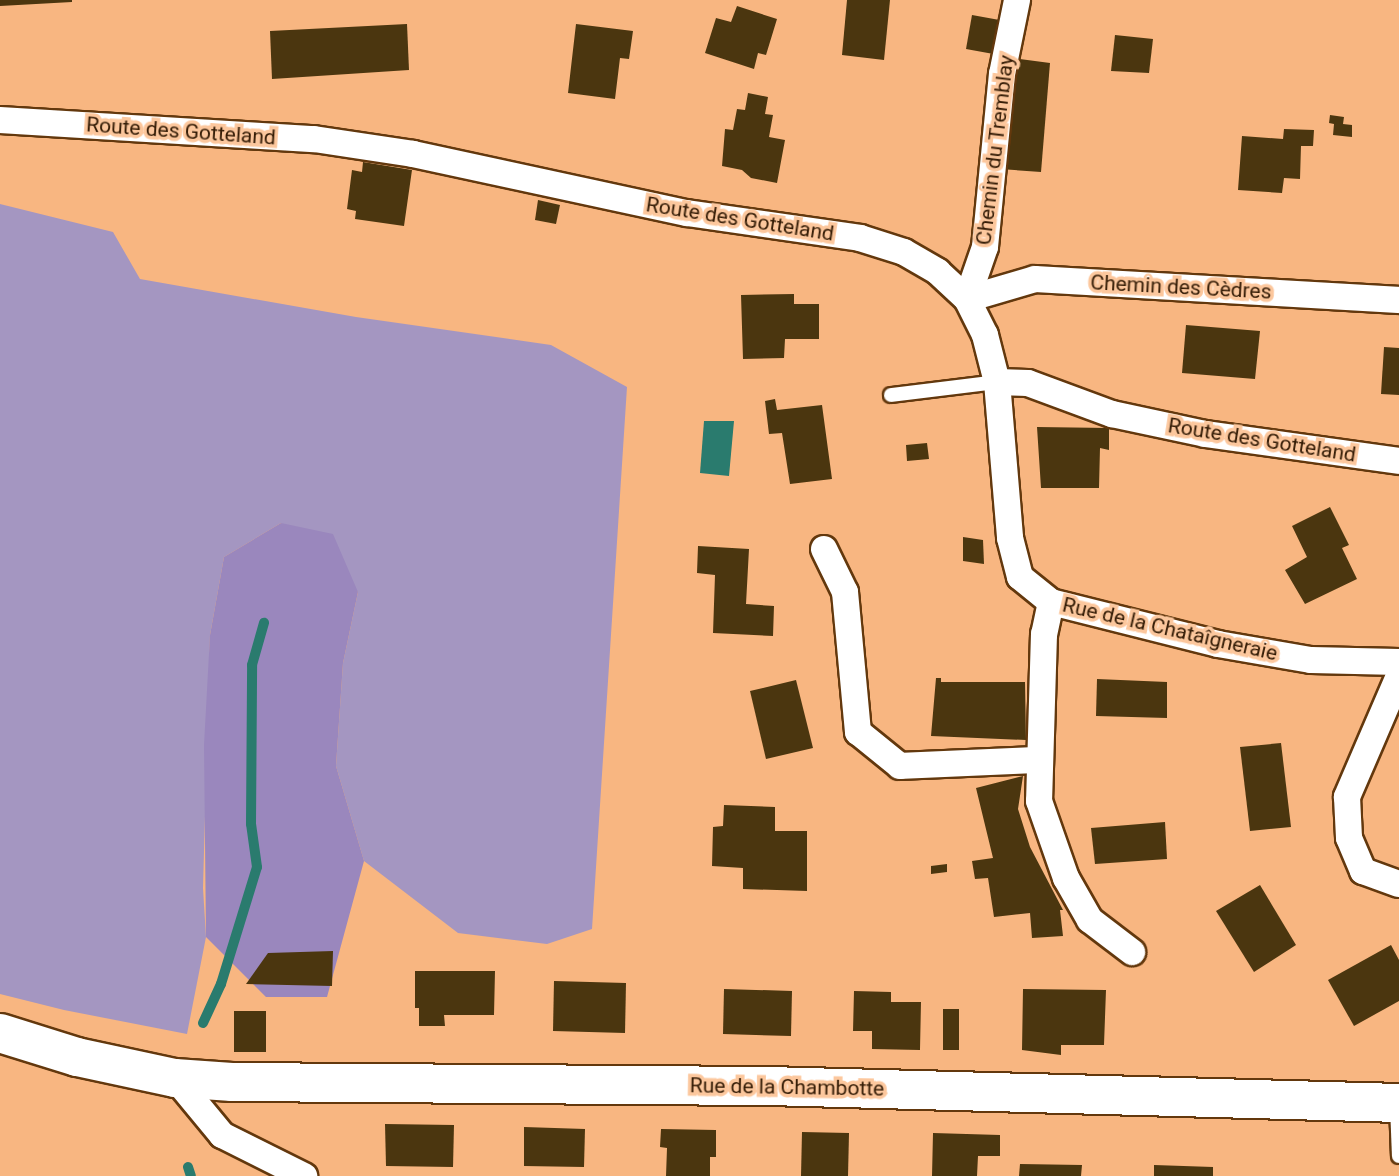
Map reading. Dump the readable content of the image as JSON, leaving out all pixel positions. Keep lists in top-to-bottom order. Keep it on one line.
{"streets":{"main road":["Rue de la Chambotte"],"street":["Route des Gotteland","Chemin du Tremblay","Chemin des Cèdres","Rue de la Chataîgneraie"]},"crossings":[["Route des Gotteland","Chemin du Tremblay"],["Route des Gotteland","Chemin des Cèdres"],["Route des Gotteland","Rue de la Chataîgneraie"],["Chemin du Tremblay","Chemin des Cèdres"]]}
